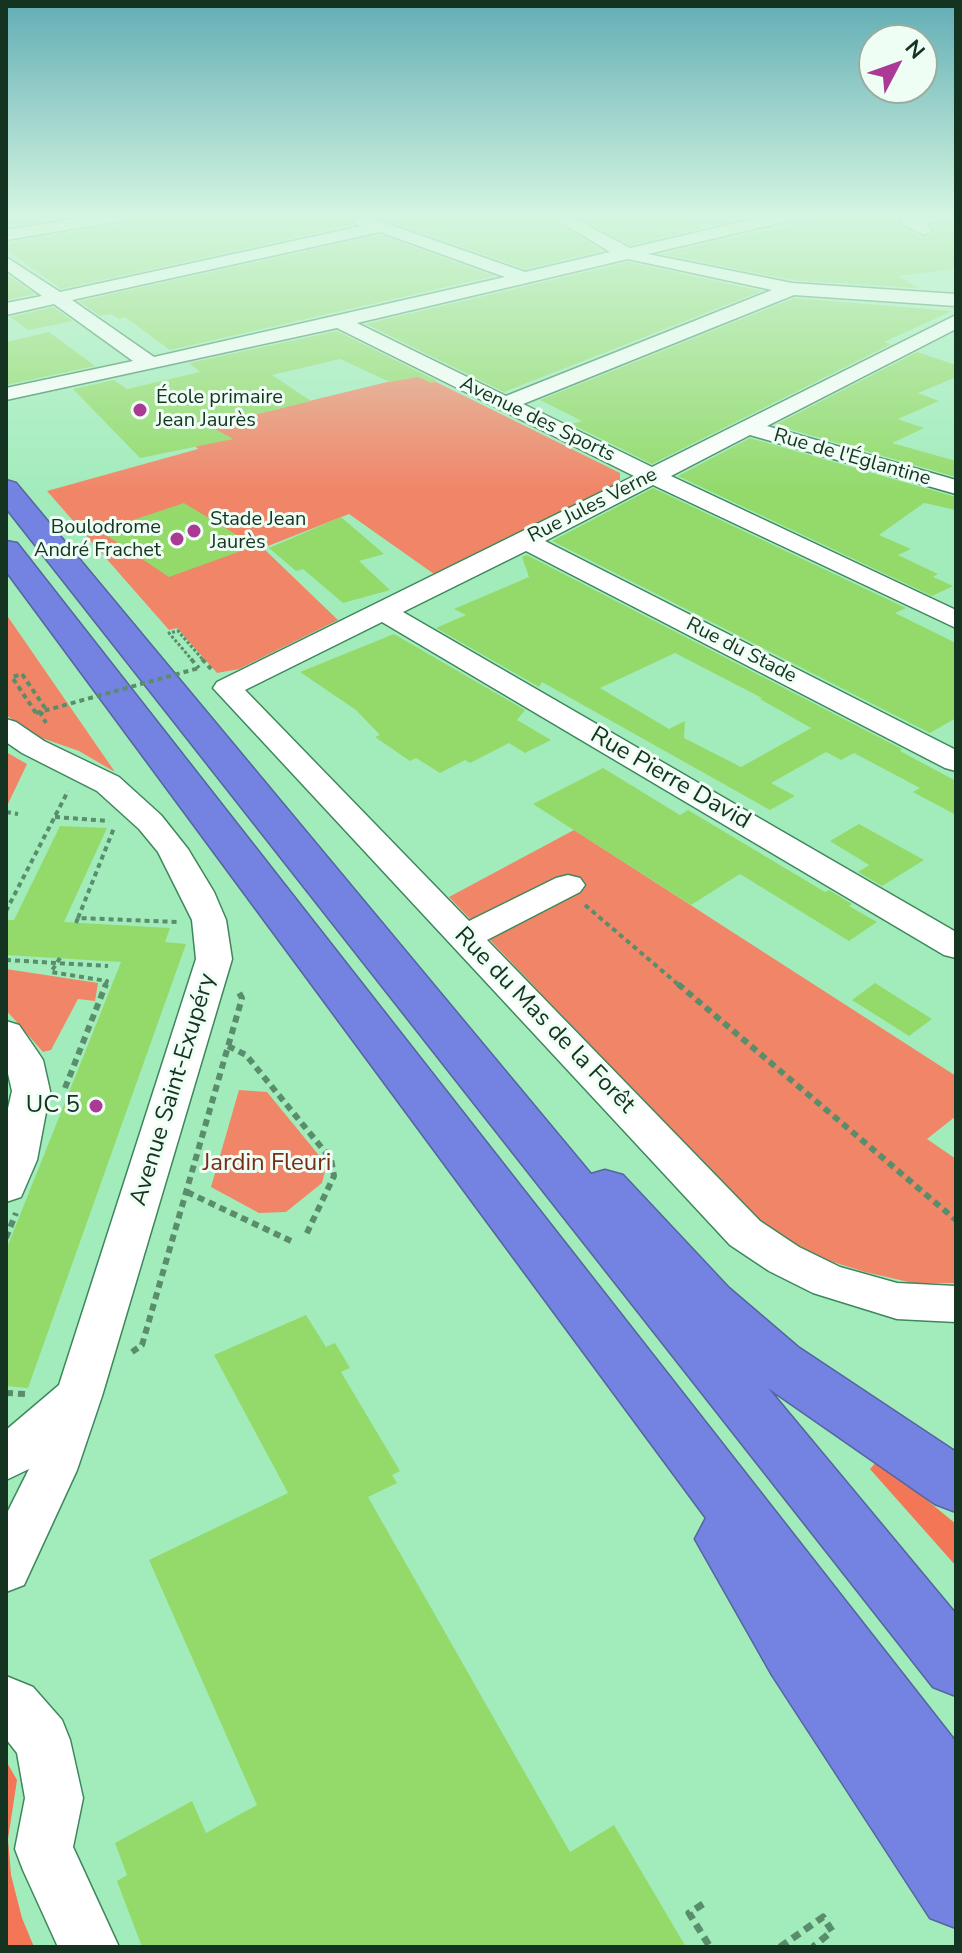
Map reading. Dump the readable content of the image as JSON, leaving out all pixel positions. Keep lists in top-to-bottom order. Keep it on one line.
{"streets":{"street":["Avenue des Sports","Rue de l'Églantine","Rue Jules Verne","Rue du Stade","Rue Pierre David","Rue du Mas de la Forêt","Avenue Saint-Exupéry"]},"crossings":[["Avenue des Sports","Rue Jules Verne"],["Rue de l'Églantine","Rue Jules Verne"],["Rue Jules Verne","Rue du Stade"],["Rue Jules Verne","Rue Pierre David"],["Rue Jules Verne","Rue du Mas de la Forêt"]],"parks":["Jardin Fleuri"],"places":["École primaire Jean Jaurès","Stade Jean Jaurès","Boulodrome André Frachet","UC 5"],"north":"top right"}
